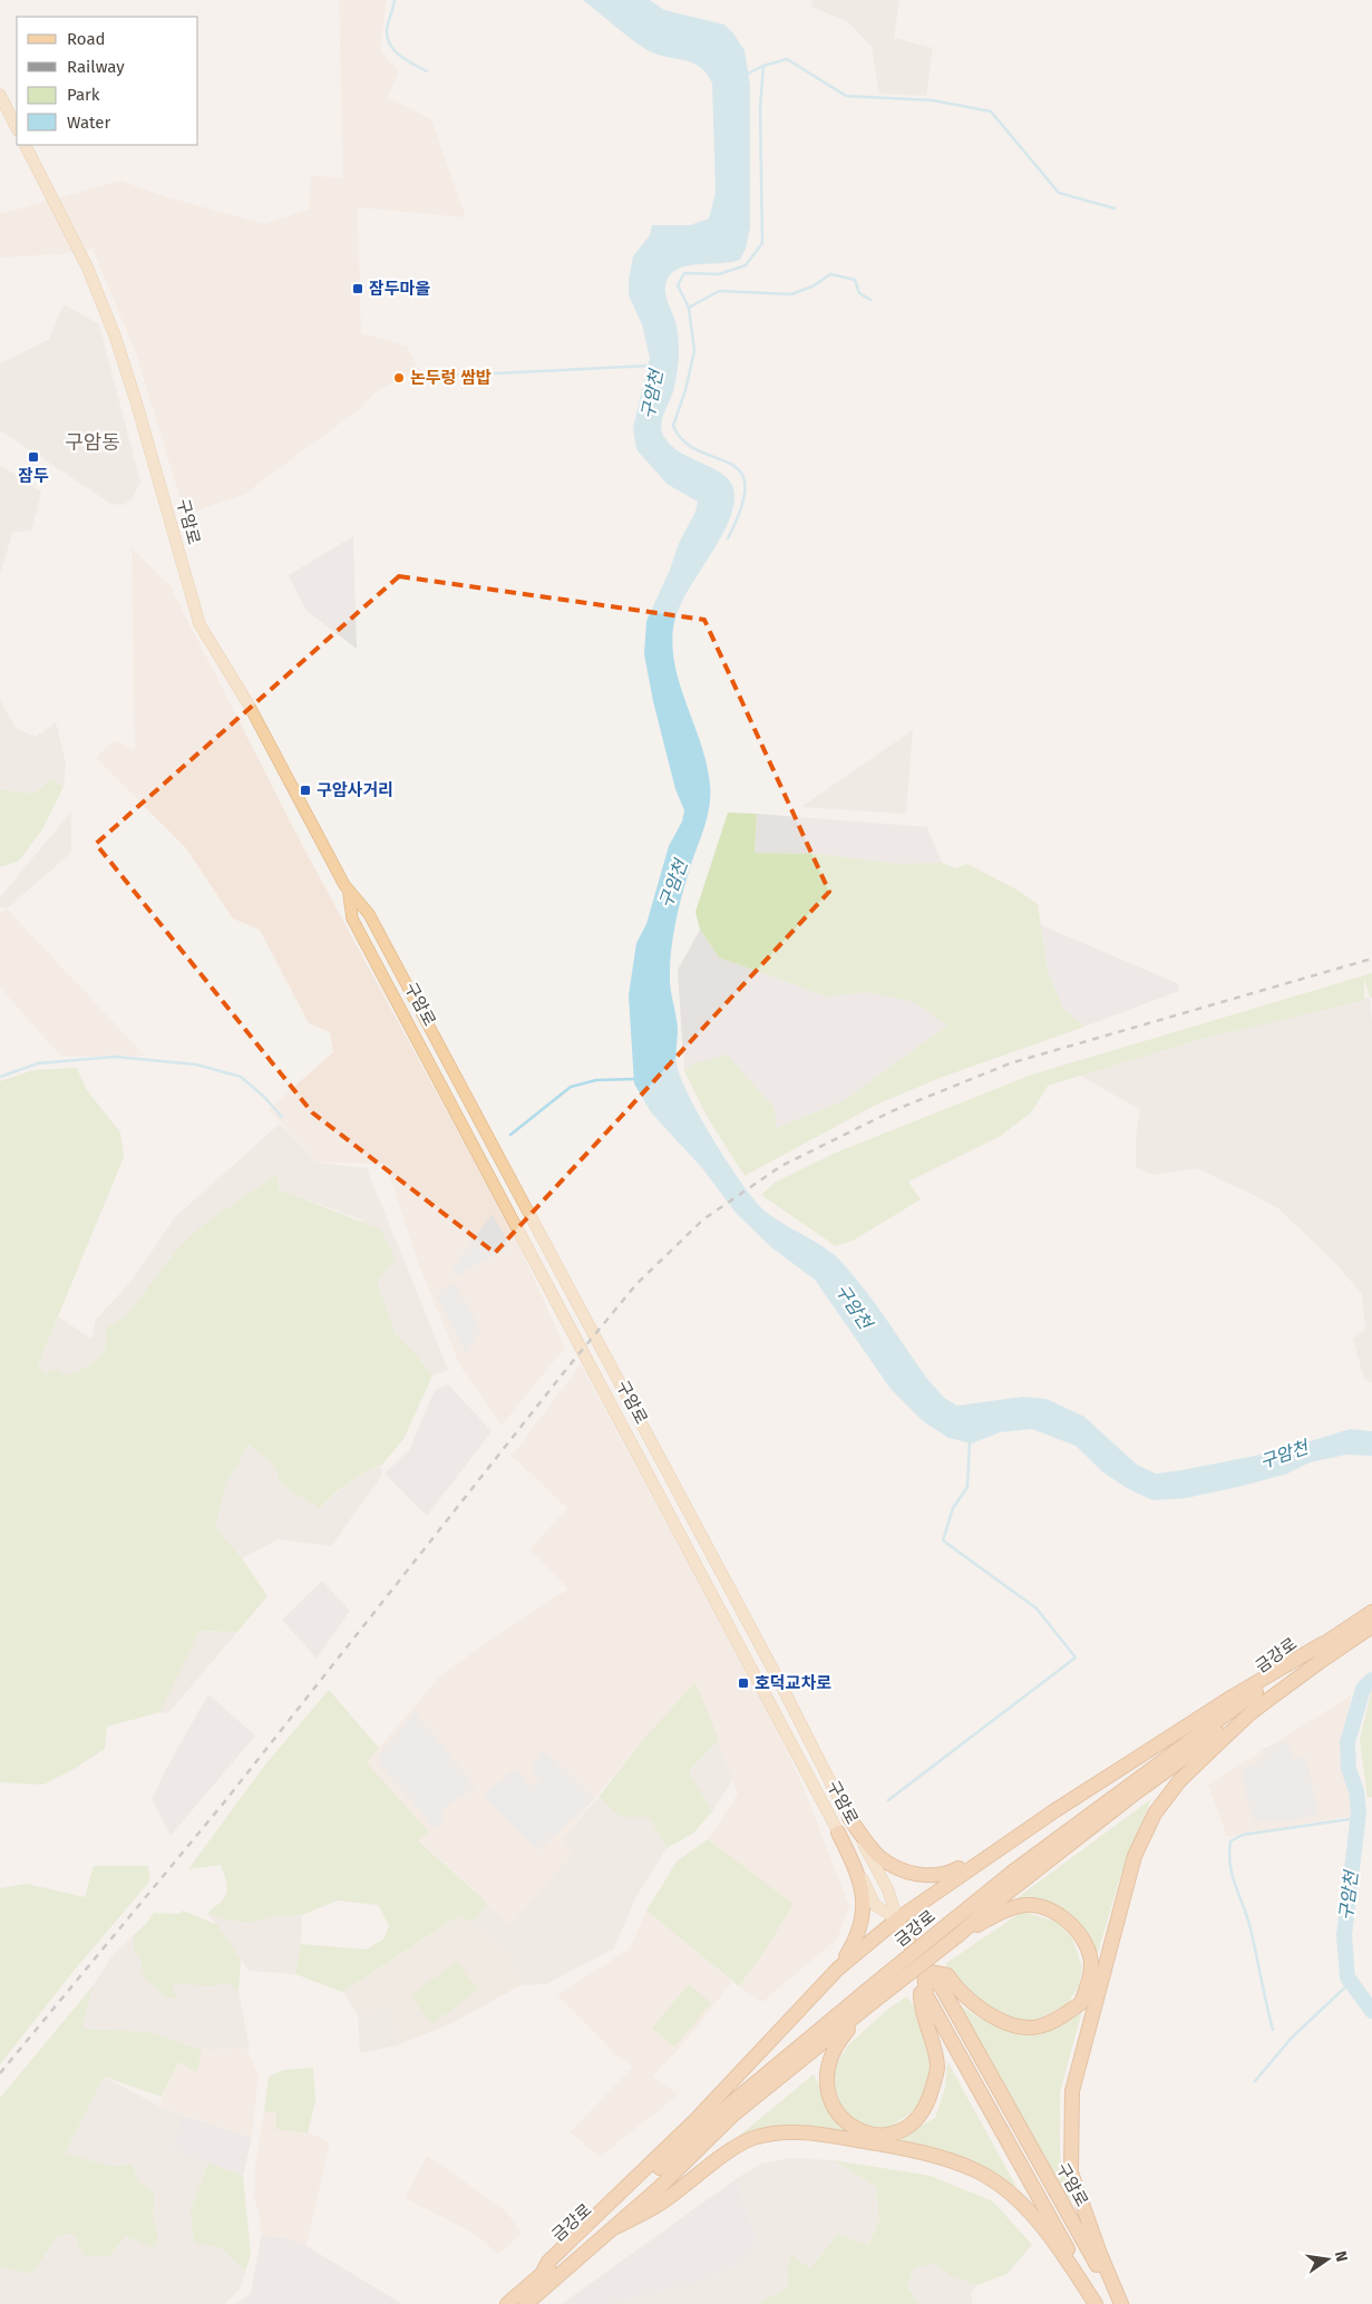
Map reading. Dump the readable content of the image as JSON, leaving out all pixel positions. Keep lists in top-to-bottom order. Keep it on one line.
{"streets":{"highway":["구암로","금강로"]},"districts":["구암동"],"water":["구암천"],"places":{"transit":["잠두마을","잠두","구암사거리","호덕교차로"],"other":["논두렁 쌈밥"]},"legend":["Road","Railway","Park","Water"],"north":"right"}
